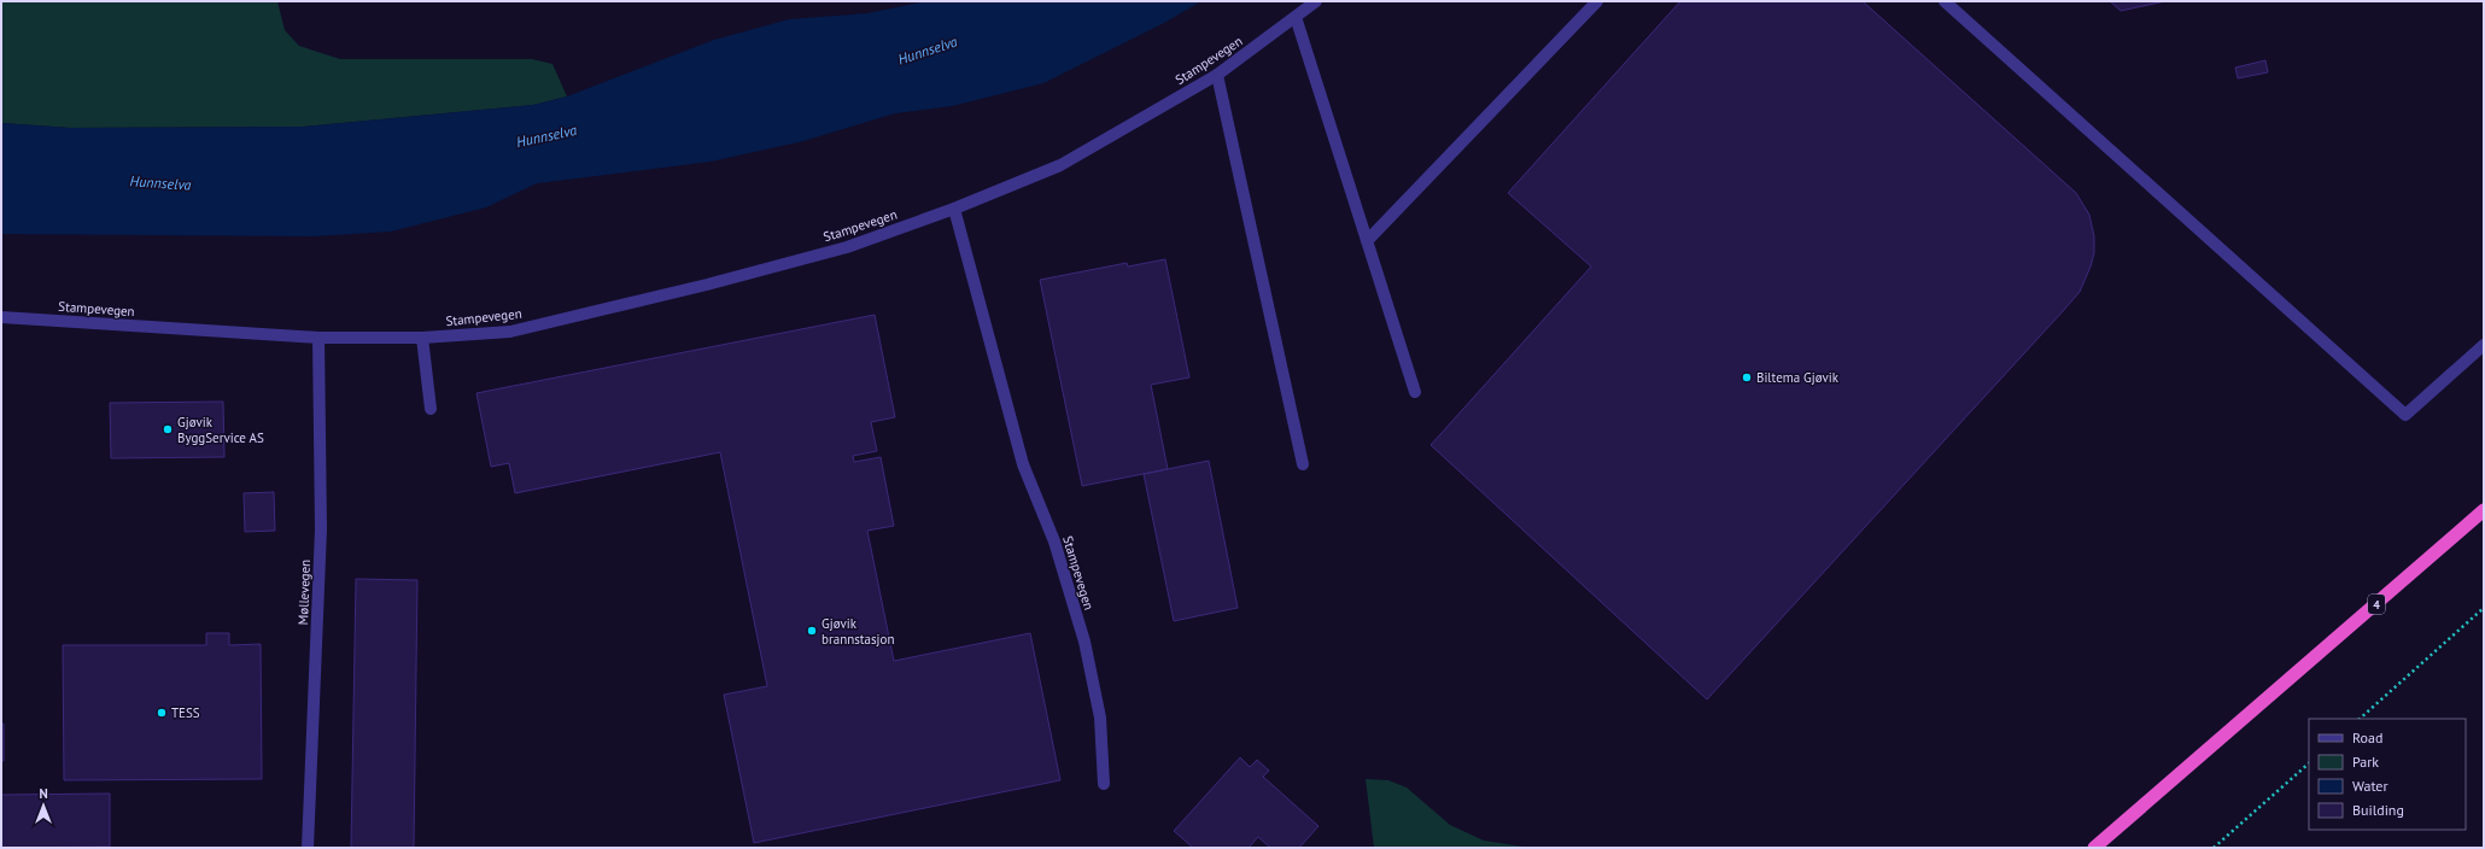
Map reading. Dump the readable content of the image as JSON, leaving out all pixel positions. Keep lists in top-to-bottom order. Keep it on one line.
{"streets":{"highway":["4"],"street":["Stampevegen","Møllevegen"]},"crossings":[["Stampevegen","Møllevegen"]],"water":["Hunnselva"],"places":["Biltema Gjøvik","Gjøvik ByggService AS","Gjøvik brannstasjon","TESS"],"legend":["Road","Park","Water","Building"],"north":"top"}
